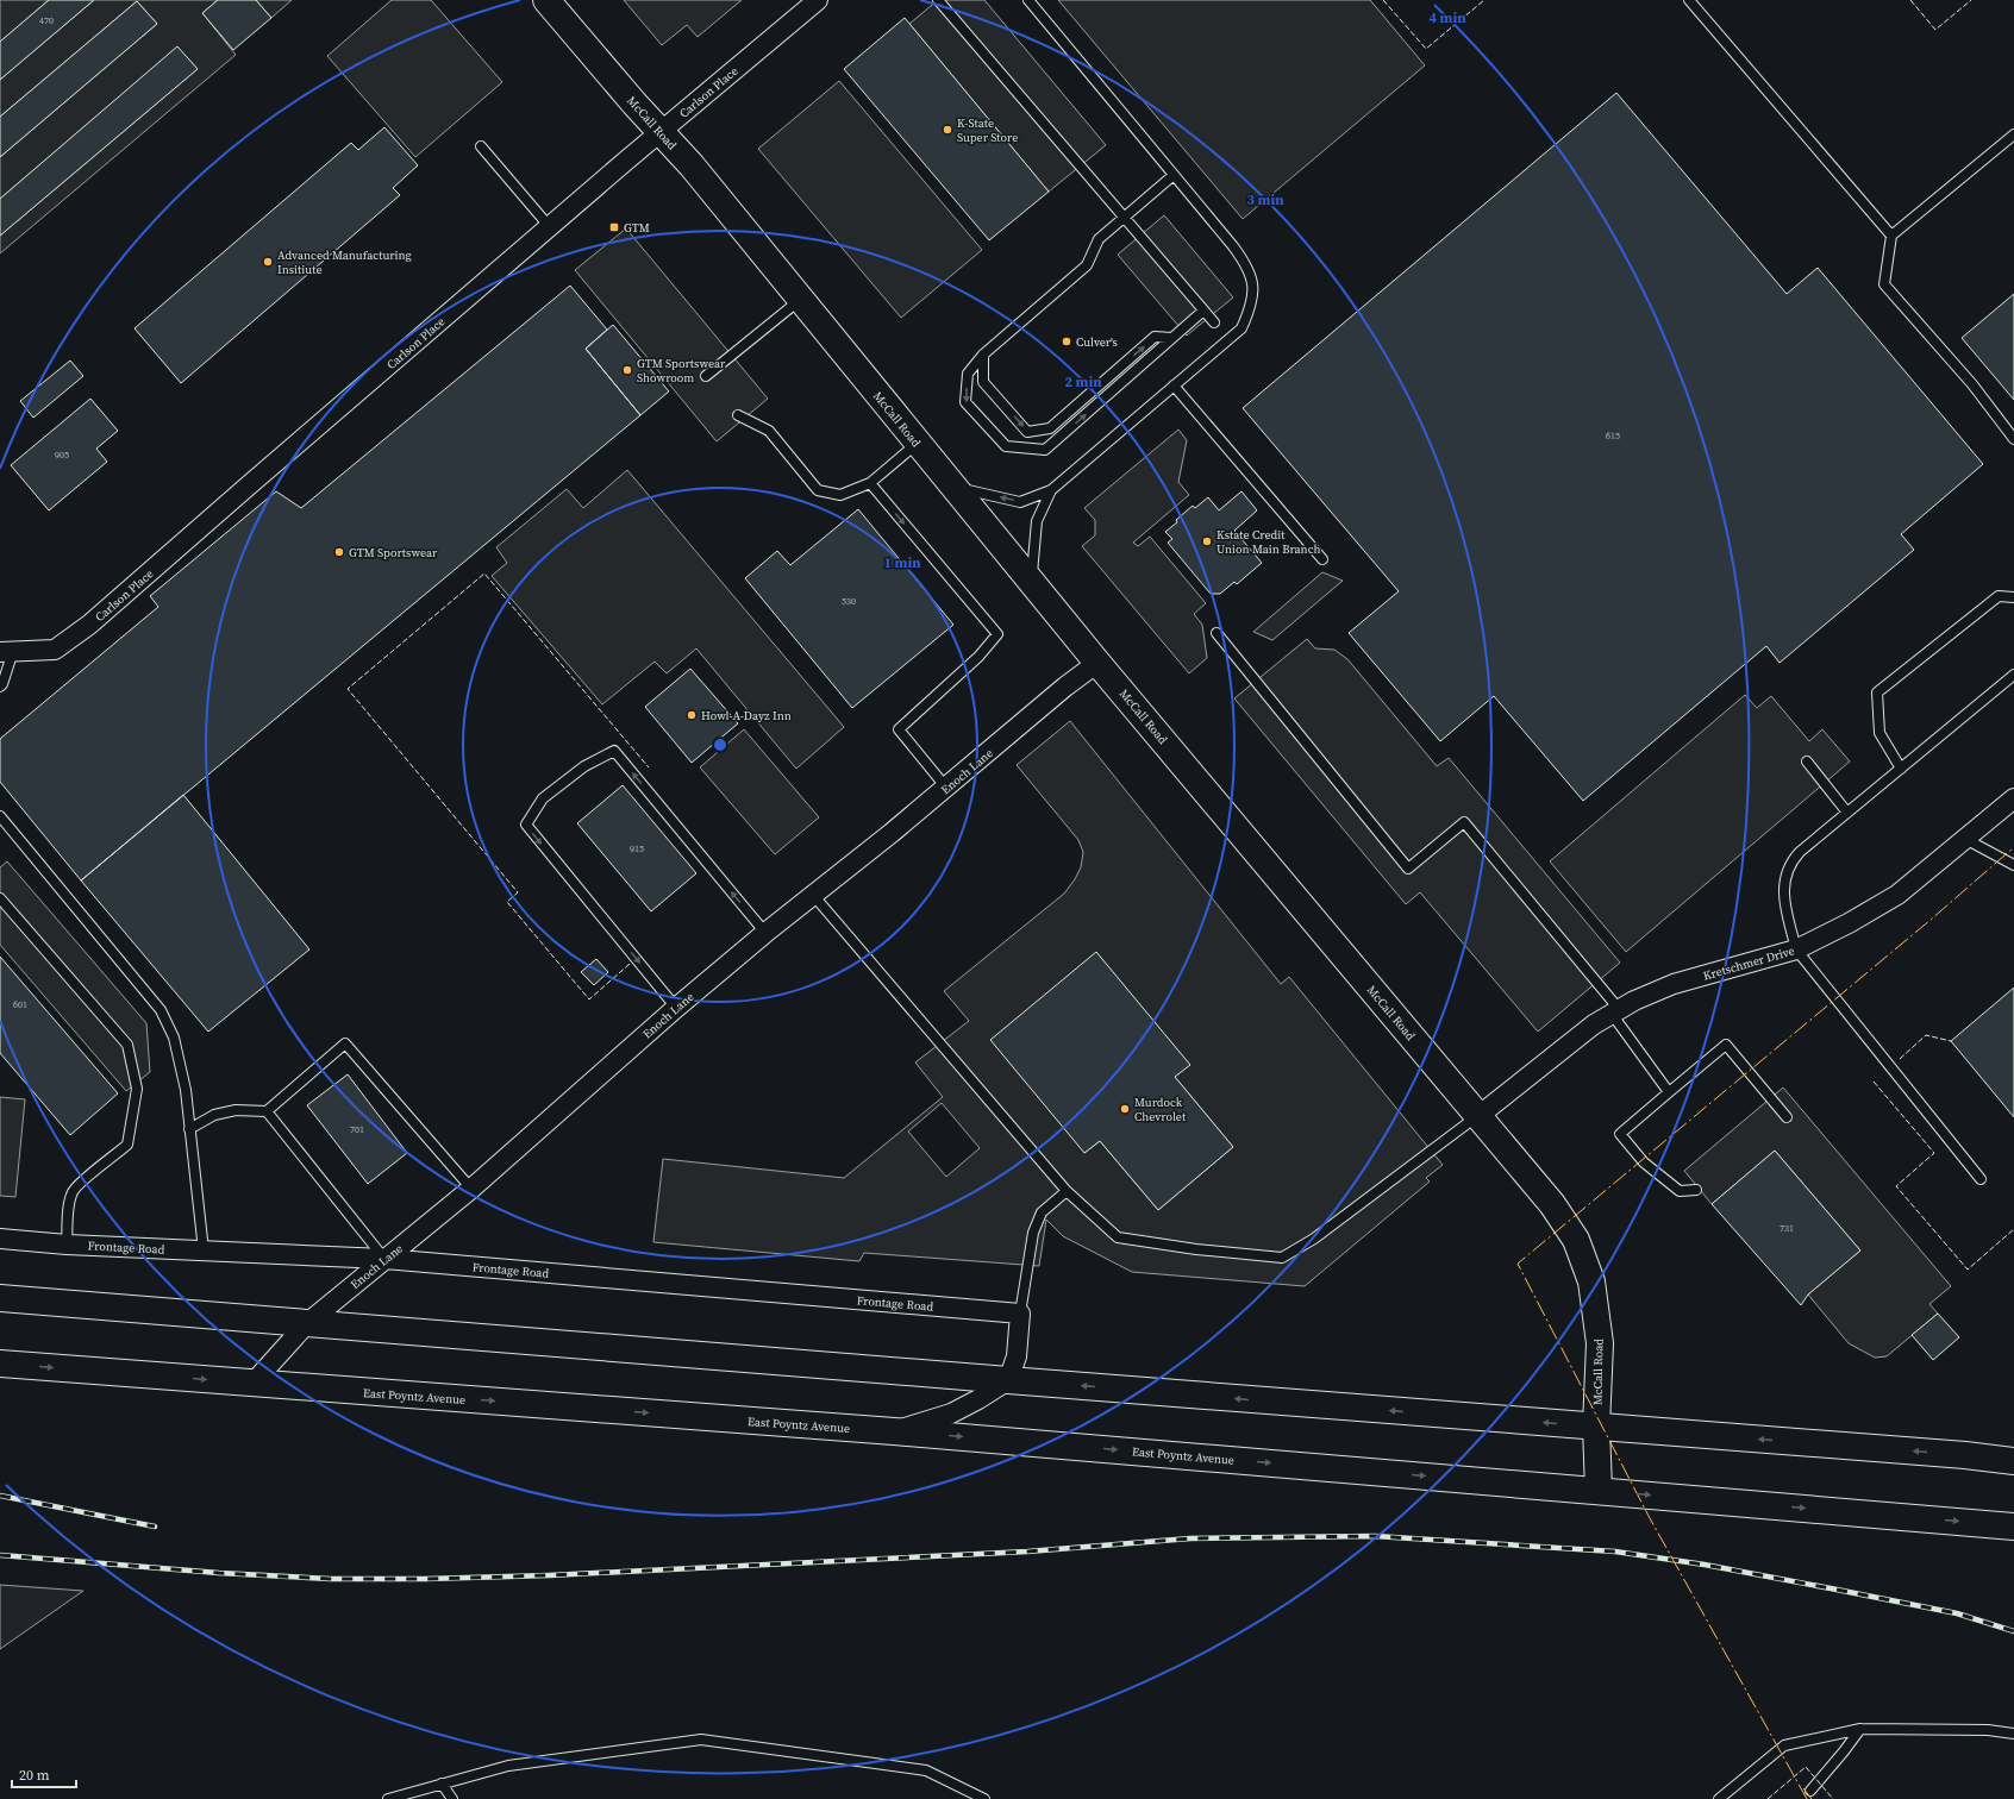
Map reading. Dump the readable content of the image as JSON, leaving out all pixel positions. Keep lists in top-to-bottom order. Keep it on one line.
{"streets":{"main road":["McCall Road","East Poyntz Avenue"],"street":["Carlson Place","Enoch Lane","Kretschmer Drive","Frontage Road"]},"crossings":[["Carlson Place","McCall Road"],["McCall Road","Enoch Lane"],["McCall Road","Kretschmer Drive"],["McCall Road","East Poyntz Avenue"],["Enoch Lane","Frontage Road"],["Enoch Lane","East Poyntz Avenue"]],"places":{"other":["K-State Super Store","Advanced Manufacturing Insitiute","Culver's","GTM Sportswear Showroom","Kstate Credit Union Main Branch","GTM Sportswear","Howl-A-Dayz Inn","Murdock Chevrolet"],"transit":["GTM"]},"house_numbers":["470","615","905","530","915","601","701","731"],"scale_bar":"20 m","rings":["4 min","3 min","2 min","1 min"]}
